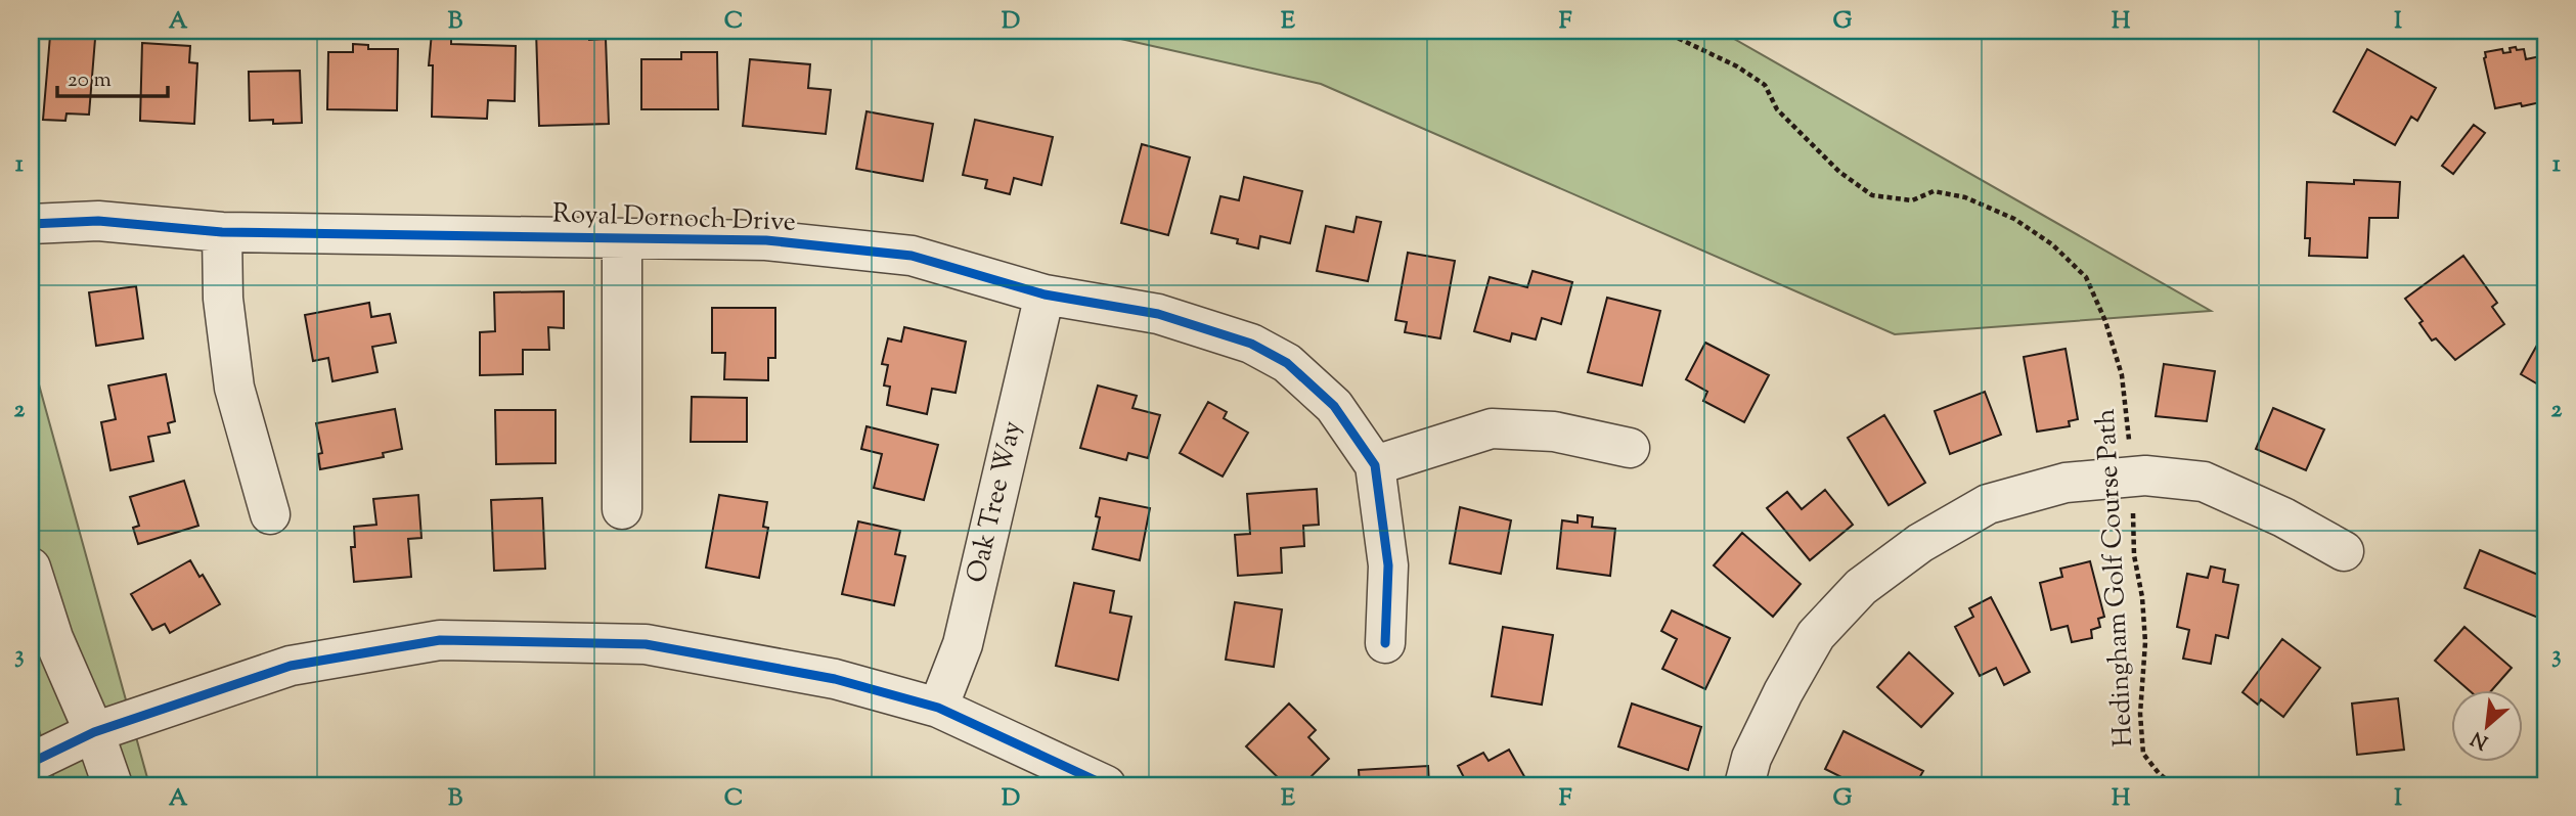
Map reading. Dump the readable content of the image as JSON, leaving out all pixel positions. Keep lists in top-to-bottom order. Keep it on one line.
{"streets":{"street":["Royal Dornoch Drive","Oak Tree Way"],"path":["Hedingham Golf Course Path"]},"crossings":[["Royal Dornoch Drive","Oak Tree Way"]],"scale_bar":"20 m","north":"bottom left","grid":{"columns":["A","B","C","D","E","F","G","H","I"],"rows":["1","2","3"]}}
